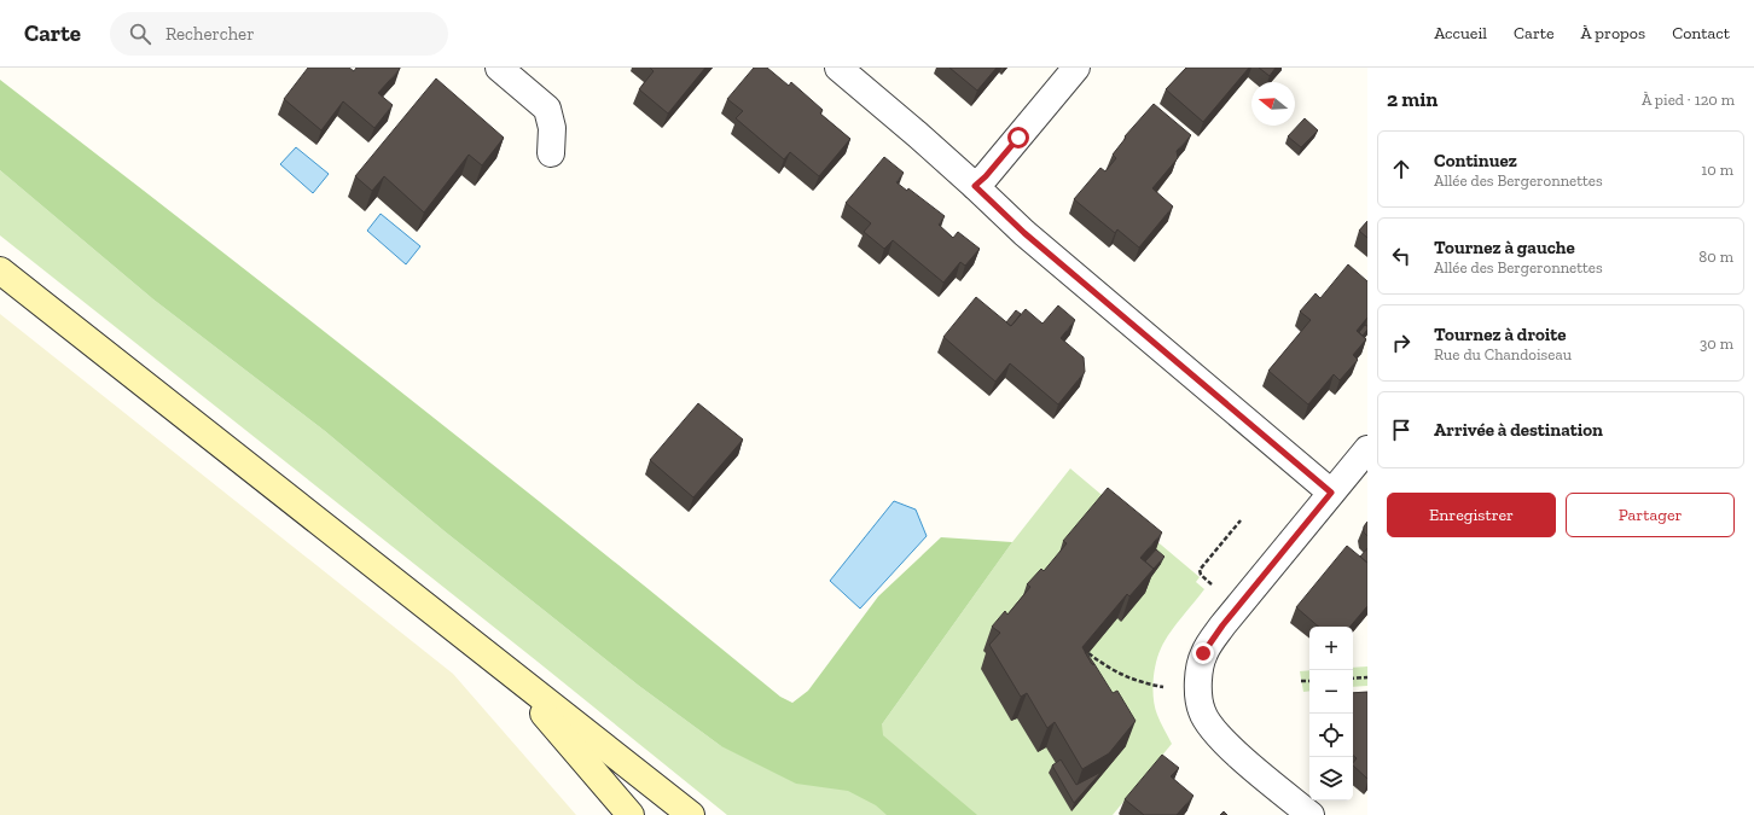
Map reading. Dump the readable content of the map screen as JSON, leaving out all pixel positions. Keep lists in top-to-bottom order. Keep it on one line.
{"north":"left","page":{"header":"Carte","search":"Rechercher","nav":["Accueil","Carte","À propos","Contact"],"heading":["2 min","À pied · 120 m"],"list":[["Continuez","Allée des Bergeronnettes","10 m"],["Tournez à gauche","Allée des Bergeronnettes","80 m"],["Tournez à droite","Rue du Chandoiseau","30 m"],"Arrivée à destination"],"buttons":["Enregistrer","Partager"],"map_buttons":["+","−"]}}
